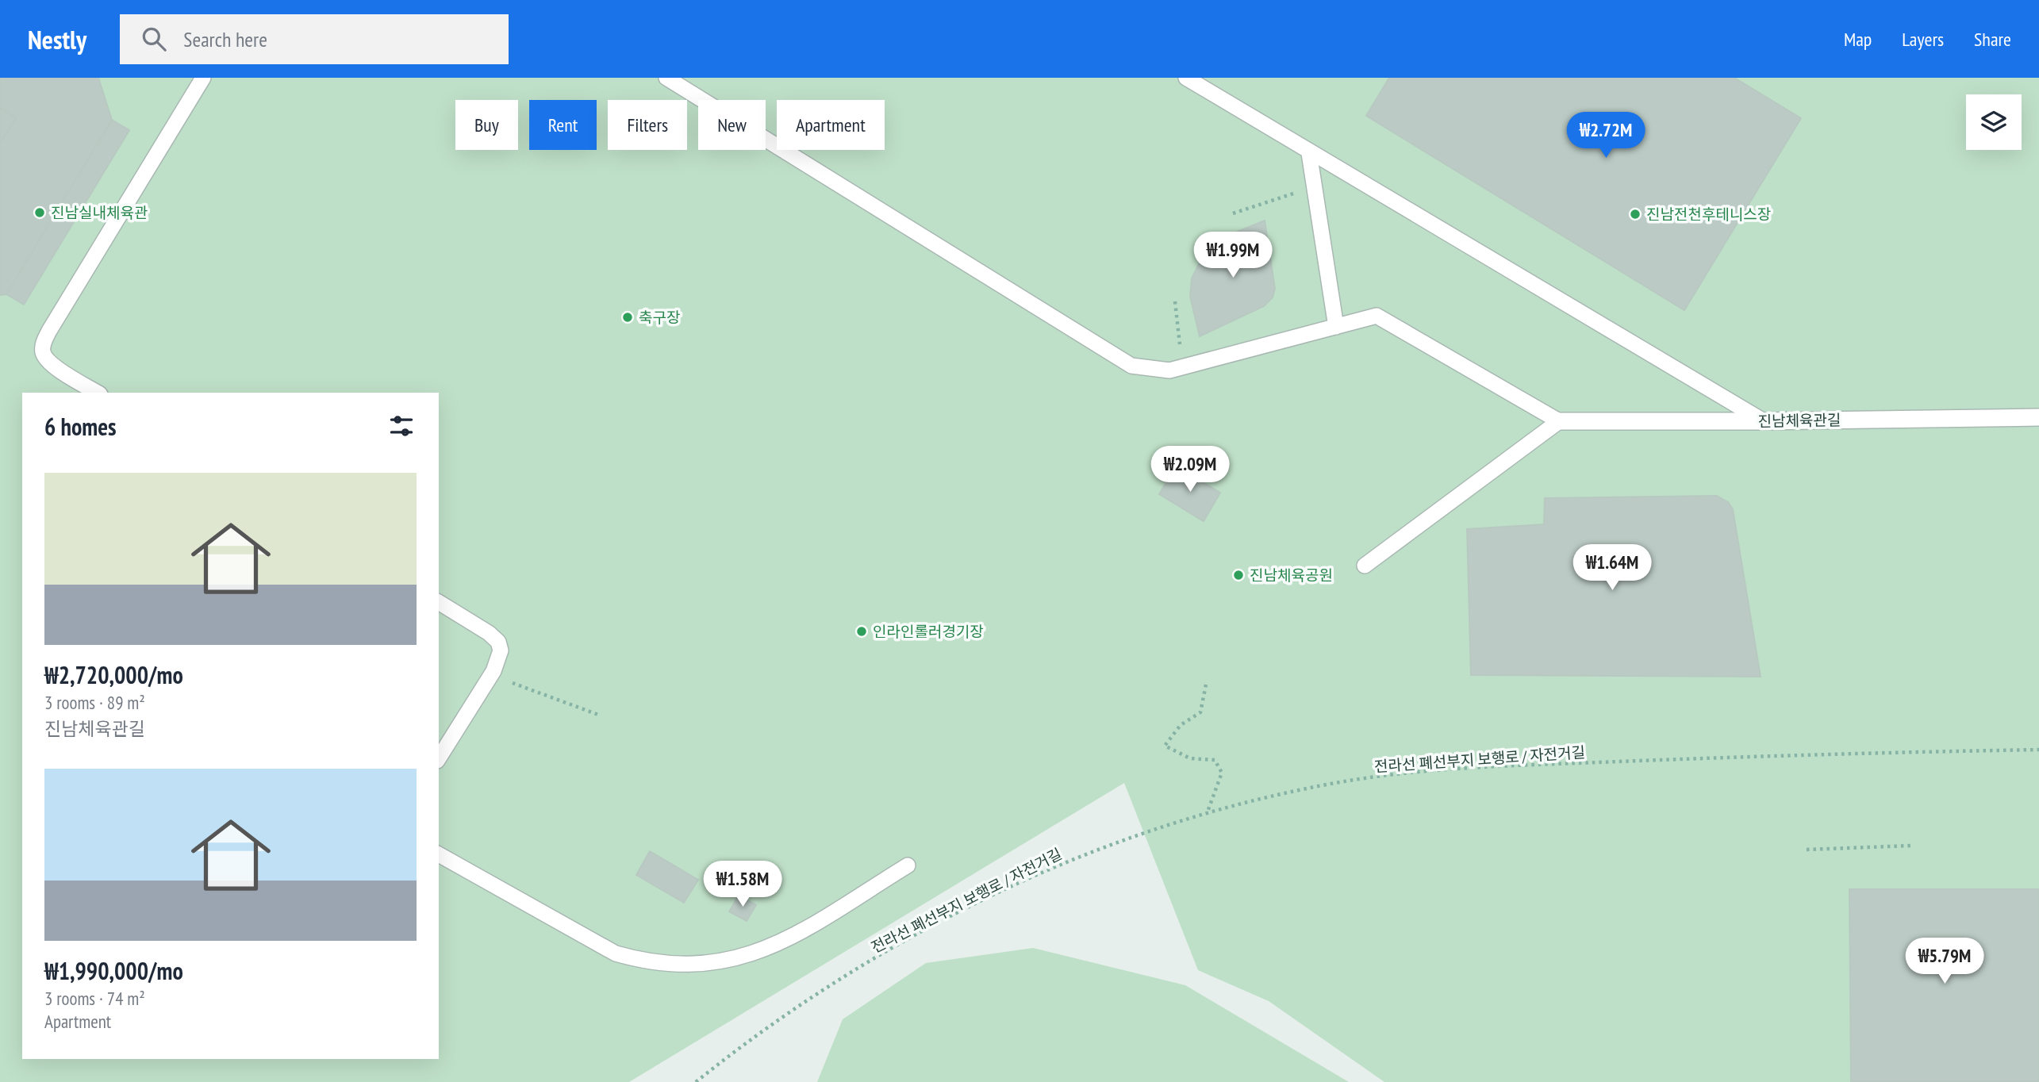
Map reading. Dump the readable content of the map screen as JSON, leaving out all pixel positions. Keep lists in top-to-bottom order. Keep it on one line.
{"streets":{"street":["진남체육관길"],"path":["전라선 폐선부지 보행로 / 자전거길"]},"places":["진남실내체육관","진남전천후테니스장","축구장","진남체육공원","인라인롤러경기장"],"page":{"header":"Nestly","search":"Search here","nav":["Map","Layers","Share"],"chip":["Buy","Rent","Filters","New","Apartment"],"price":["₩2.72M","₩1.99M","₩2.09M","₩1.64M","₩1.58M","₩5.79M"],"heading":"6 homes","list":[{"name":"₩2,720,000/mo","note":"3 rooms · 89 m² · 진남체육관길"},{"name":"₩1,990,000/mo","note":"3 rooms · 74 m² · Apartment"}]}}
